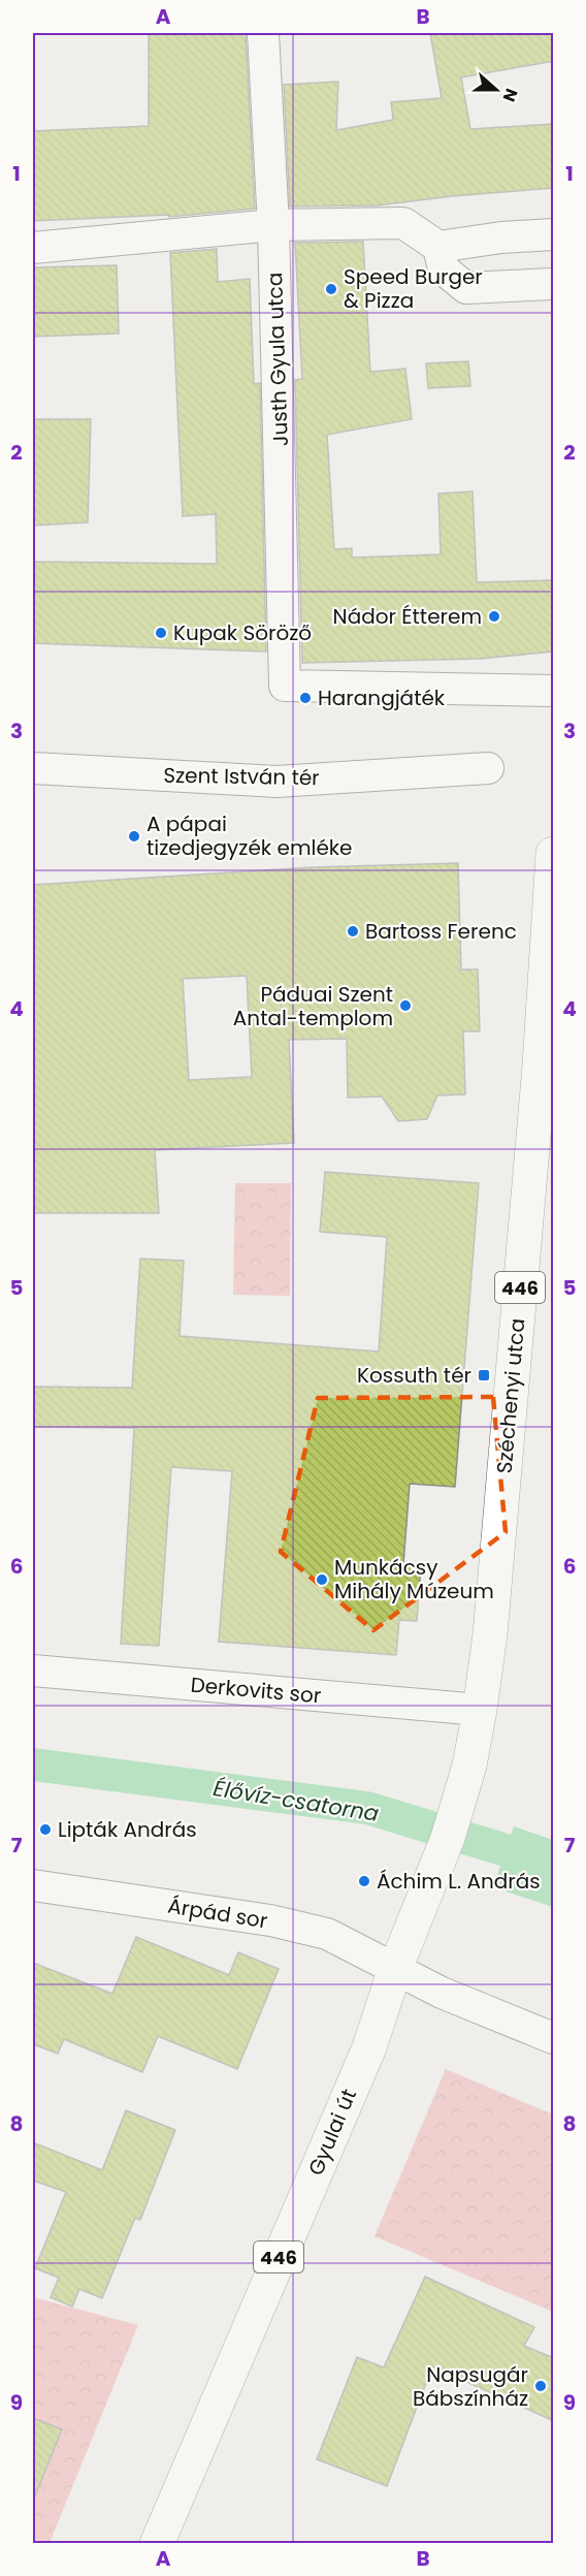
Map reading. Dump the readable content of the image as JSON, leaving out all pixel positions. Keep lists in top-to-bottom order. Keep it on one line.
{"streets":{"main road":["446","Széchenyi utca","Gyulai út"],"street":["Justh Gyula utca","Szent István tér","Derkovits sor","Árpád sor"]},"crossings":[["Széchenyi utca","Derkovits sor"],["Széchenyi utca","Gyulai út"],["Derkovits sor","Gyulai út"],["Árpád sor","Gyulai út"]],"water":["Élővíz-csatorna"],"places":{"other":["Speed Burger & Pizza","Nádor Étterem","Kupak Söröző","Harangjáték","A pápai tizedjegyzék emléke","Bartoss Ferenc","Páduai Szent Antal-templom","Munkácsy Mihály Múzeum","Lipták András","Áchim L. András","Napsugár Bábszínház"],"transit":["Kossuth tér"]},"north":"right","grid":{"columns":["A","B"],"rows":["1","2","3","4","5","6","7","8","9"]}}
